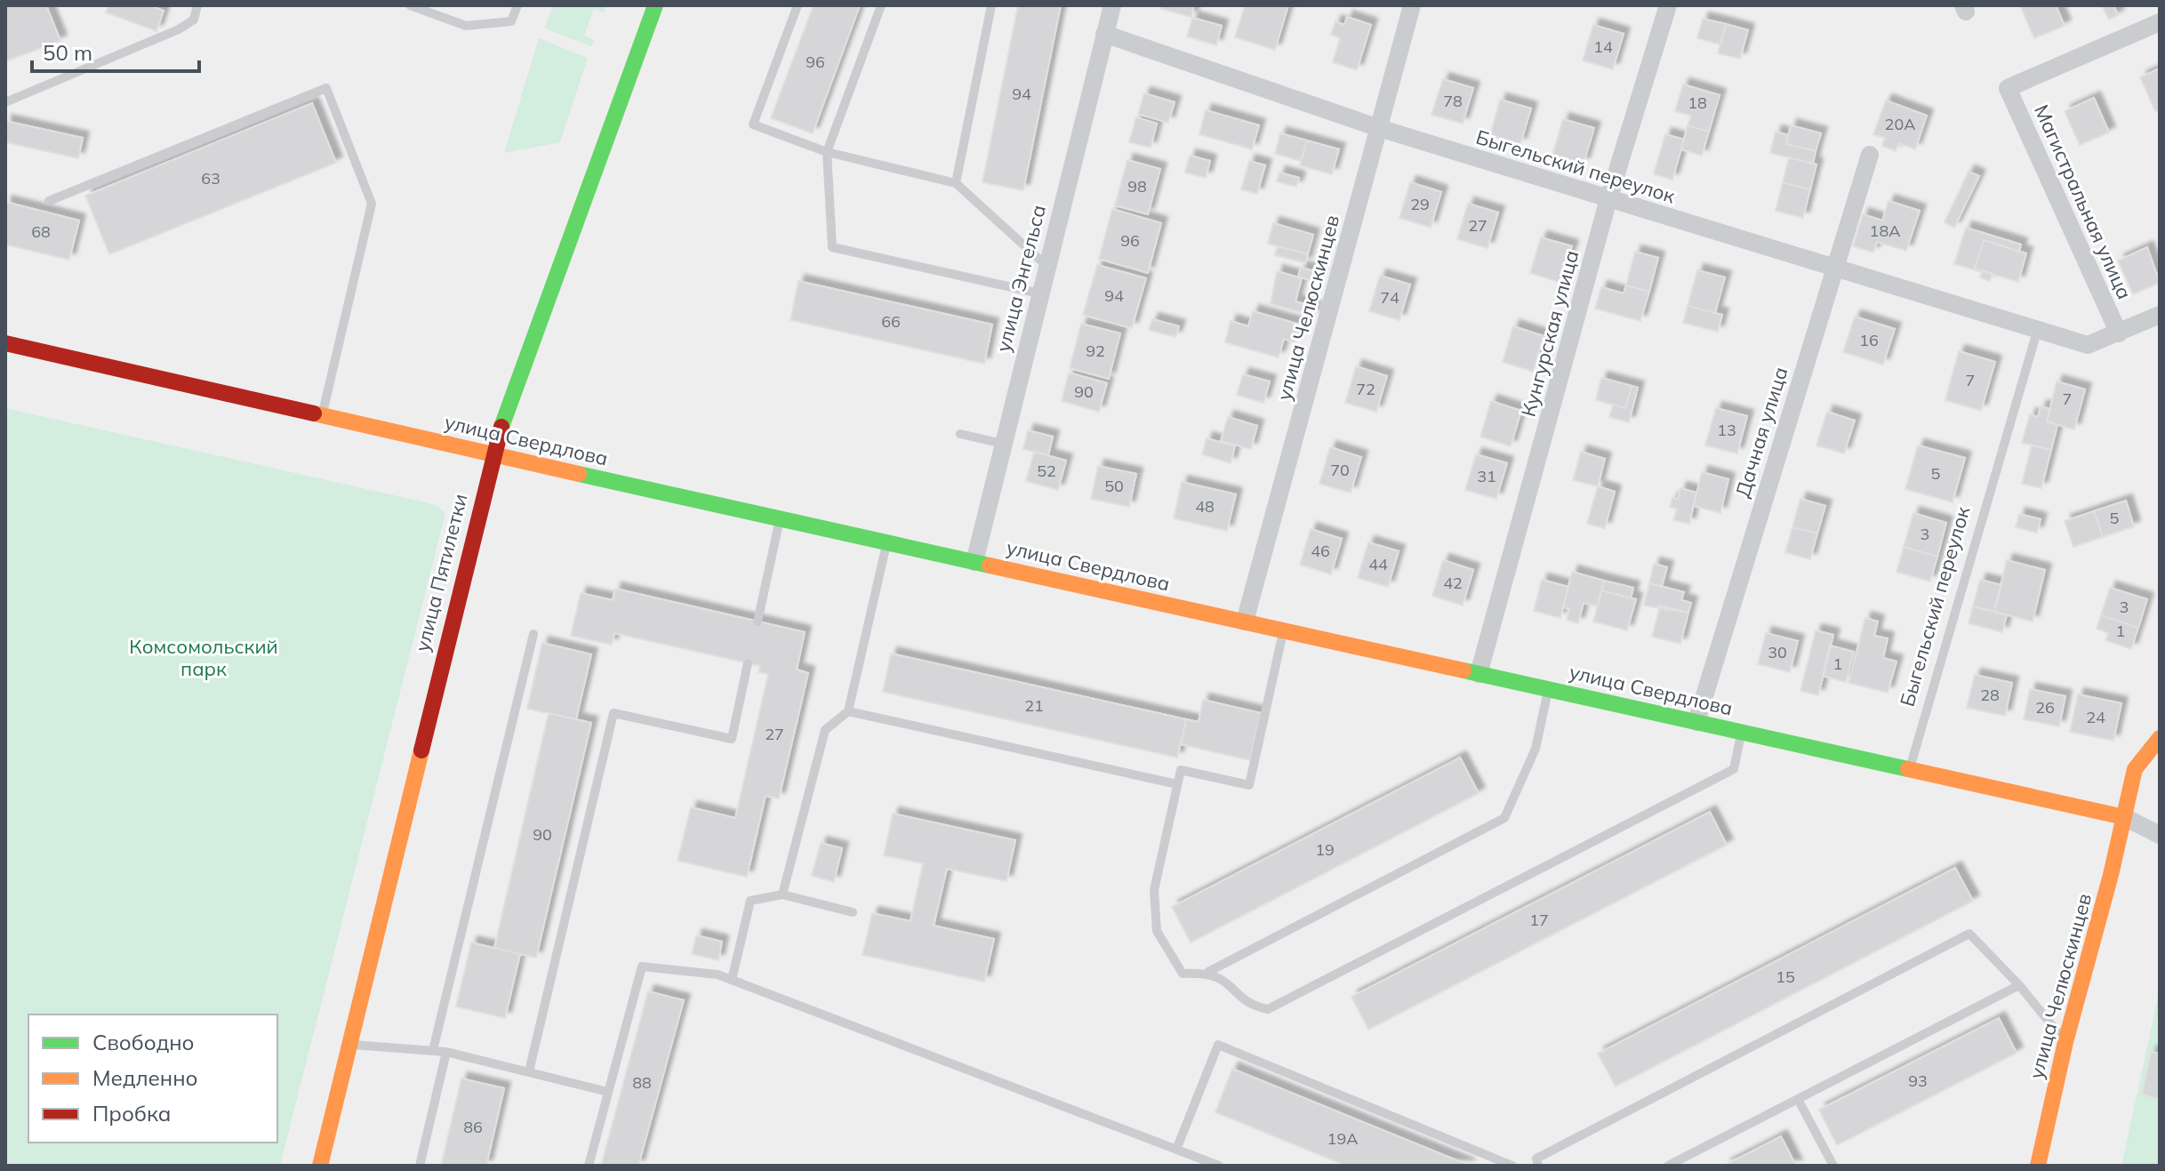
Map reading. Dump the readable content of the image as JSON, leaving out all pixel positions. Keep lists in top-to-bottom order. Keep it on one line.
{"streets":{"street":["Быгельский переулок","Магистральная улица","улица Энгельса","улица Челюскинцев","Кунгурская улица","Дачная улица","улица Свердлова","улица Пятилетки"]},"crossings":[["Быгельский переулок","Магистральная улица"],["Быгельский переулок","улица Энгельса"],["Быгельский переулок","улица Челюскинцев"],["Быгельский переулок","Кунгурская улица"],["Быгельский переулок","Дачная улица"],["Быгельский переулок","улица Свердлова"],["улица Энгельса","улица Свердлова"],["улица Челюскинцев","улица Свердлова"],["Кунгурская улица","улица Свердлова"],["Дачная улица","улица Свердлова"],["улица Свердлова","улица Пятилетки"]],"parks":["Комсомольский парк"],"house_numbers":["14","96","94","78","18","20А","63","98","29","27","18А","68","96","94","74","66","16","92","7","72","90","7","13","70","52","5","31","50","48","5","3","46","44","42","3","1","30","1","28","21","26","24","27","90","19","17","15","93","88","86","19А"],"legend":["Свободно","Медленно","Пробка"],"scale_bar":"50 m"}
